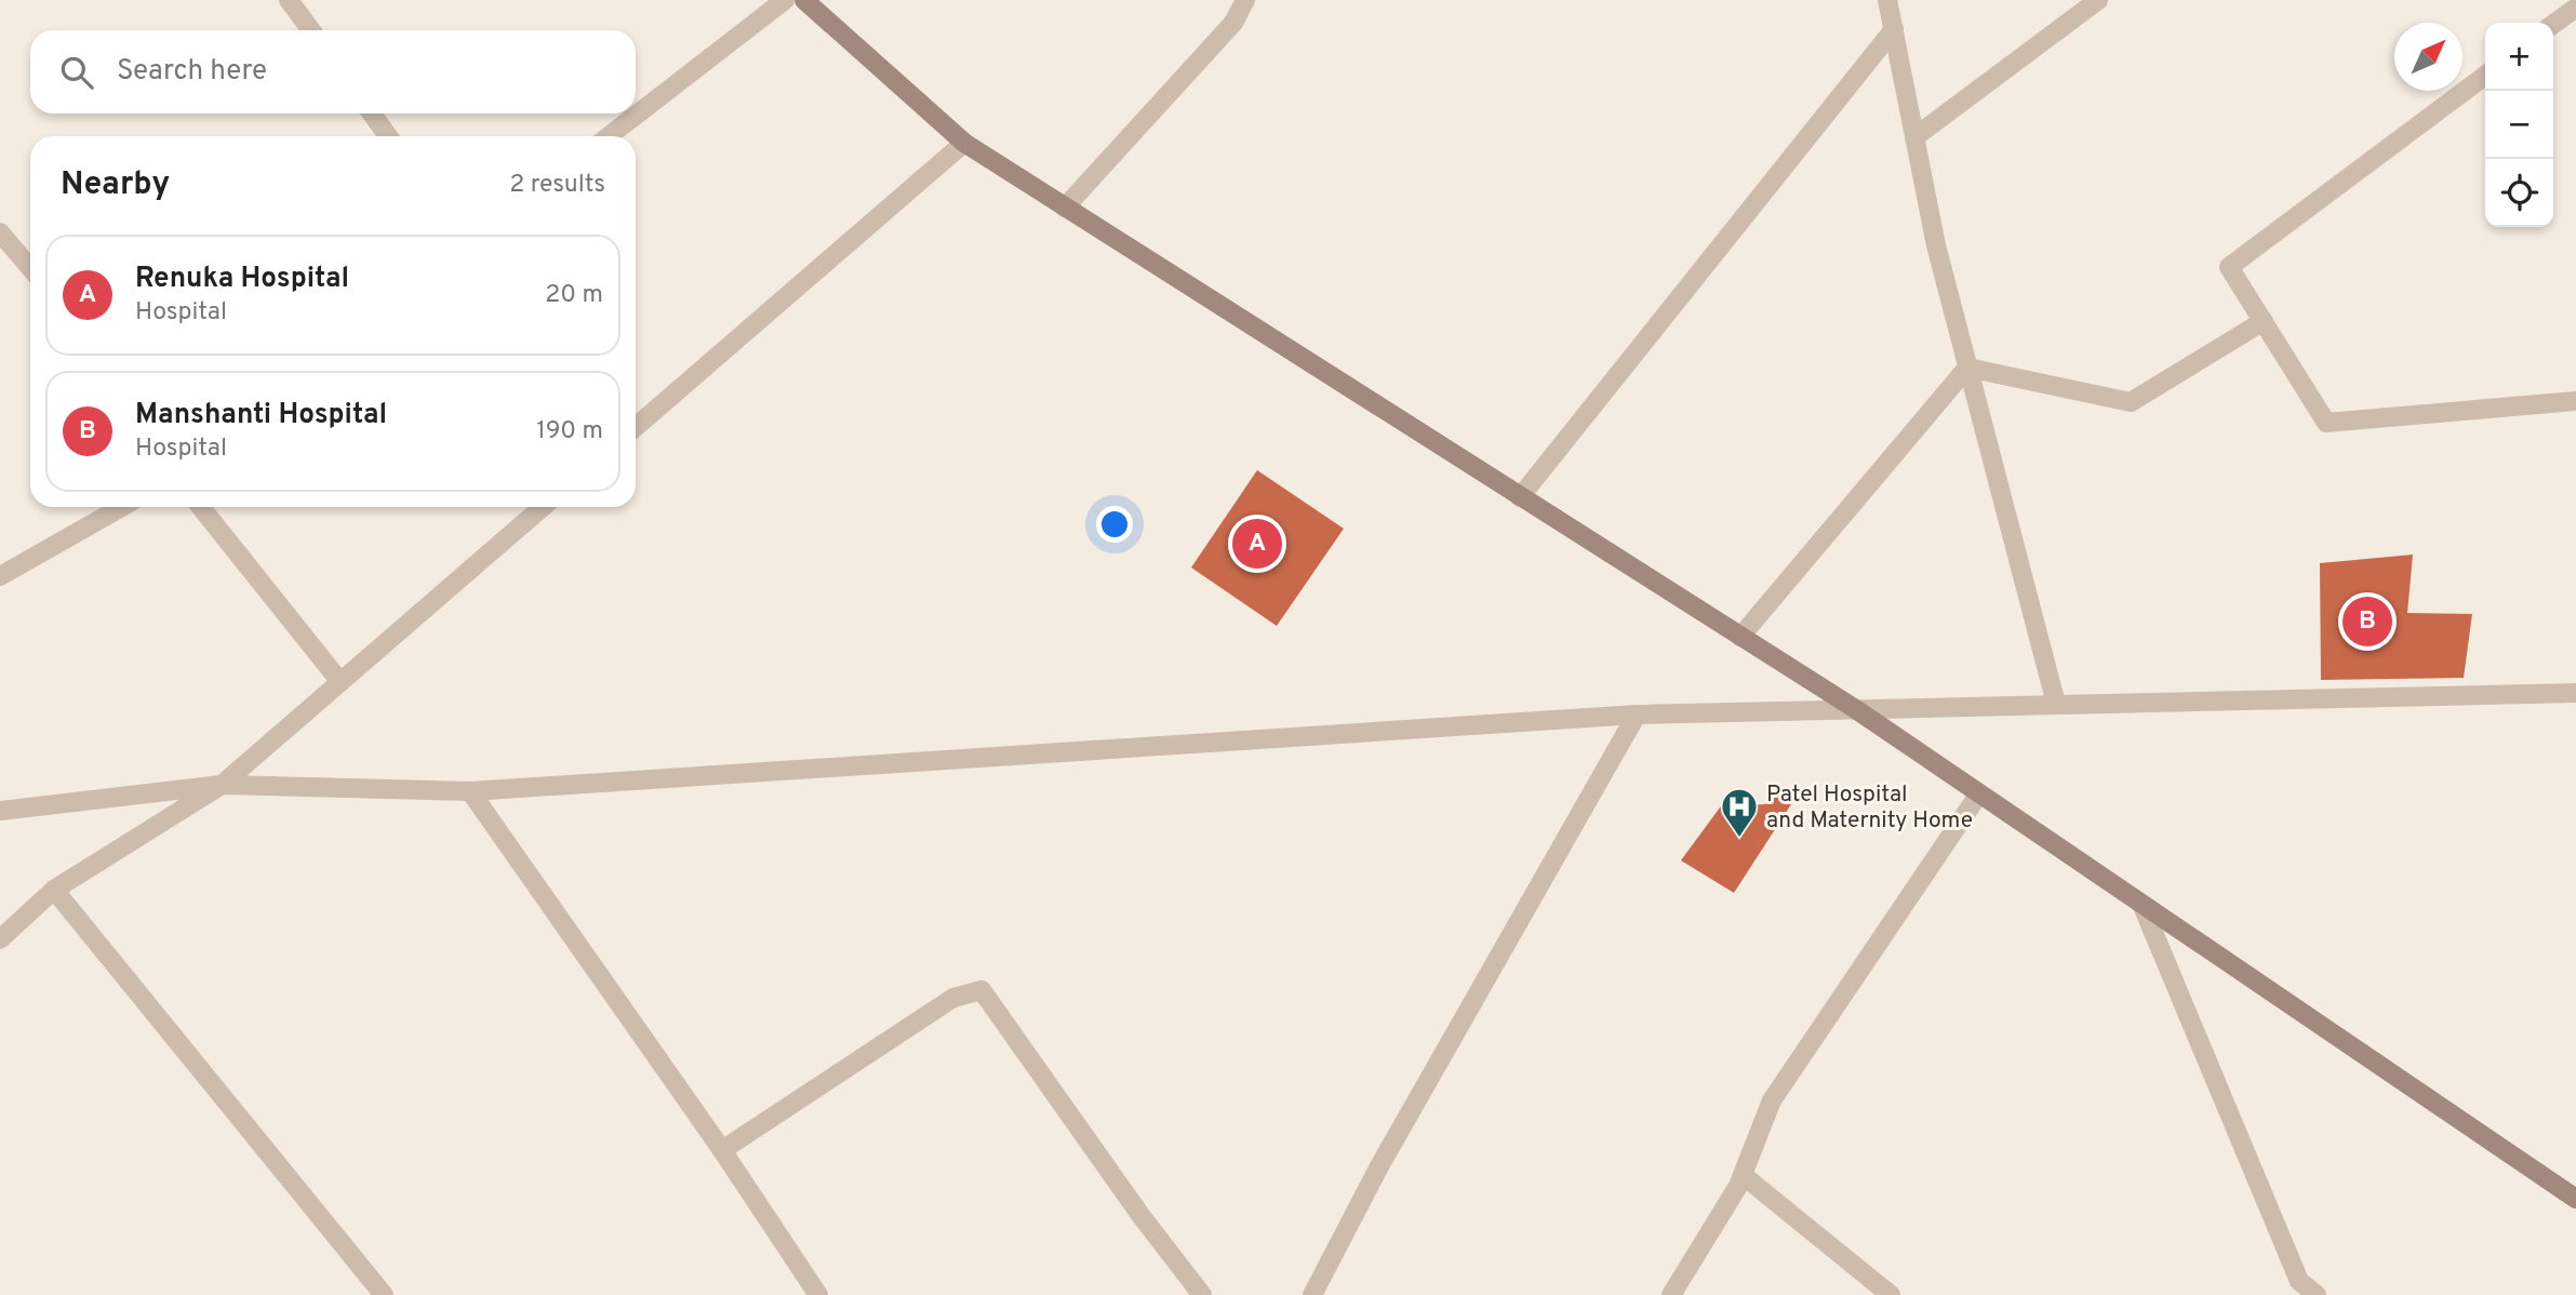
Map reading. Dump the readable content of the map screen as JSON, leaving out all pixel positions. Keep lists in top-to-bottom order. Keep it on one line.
{"places":{"hospital":["Patel Hospital and Maternity Home"]},"north":"top right","page":{"map_buttons":["+","−"],"search":"Search here","heading":["Nearby","2 results"],"list":[{"mark":"A","name":"Renuka Hospital","note":"Hospital","value":"20 m"},{"mark":"B","name":"Manshanti Hospital","note":"Hospital","value":"190 m"}],"pins":["A","B"]}}
